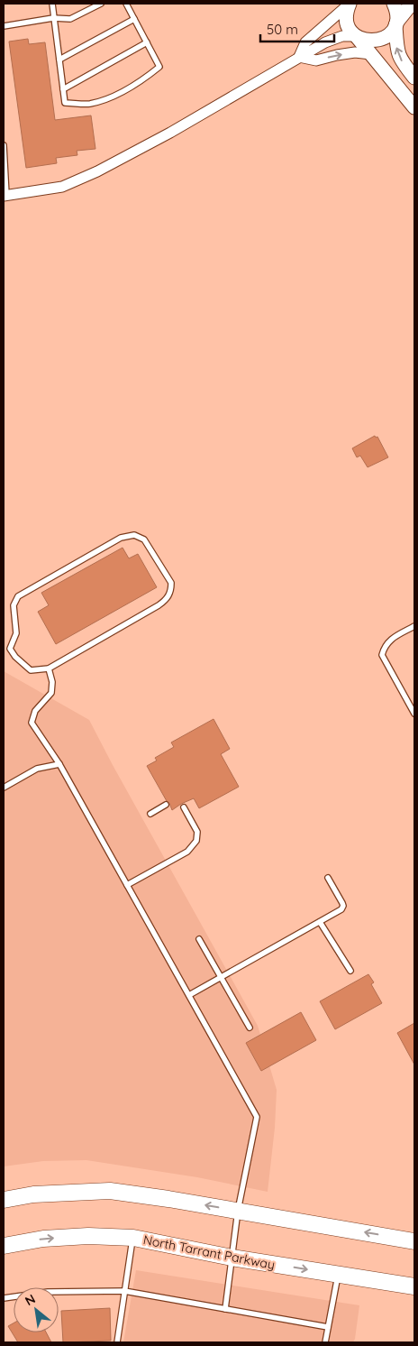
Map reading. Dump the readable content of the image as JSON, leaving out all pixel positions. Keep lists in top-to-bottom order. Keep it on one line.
{"streets":{"main road":["North Tarrant Parkway"]},"scale_bar":"50 m","north":"top left"}
